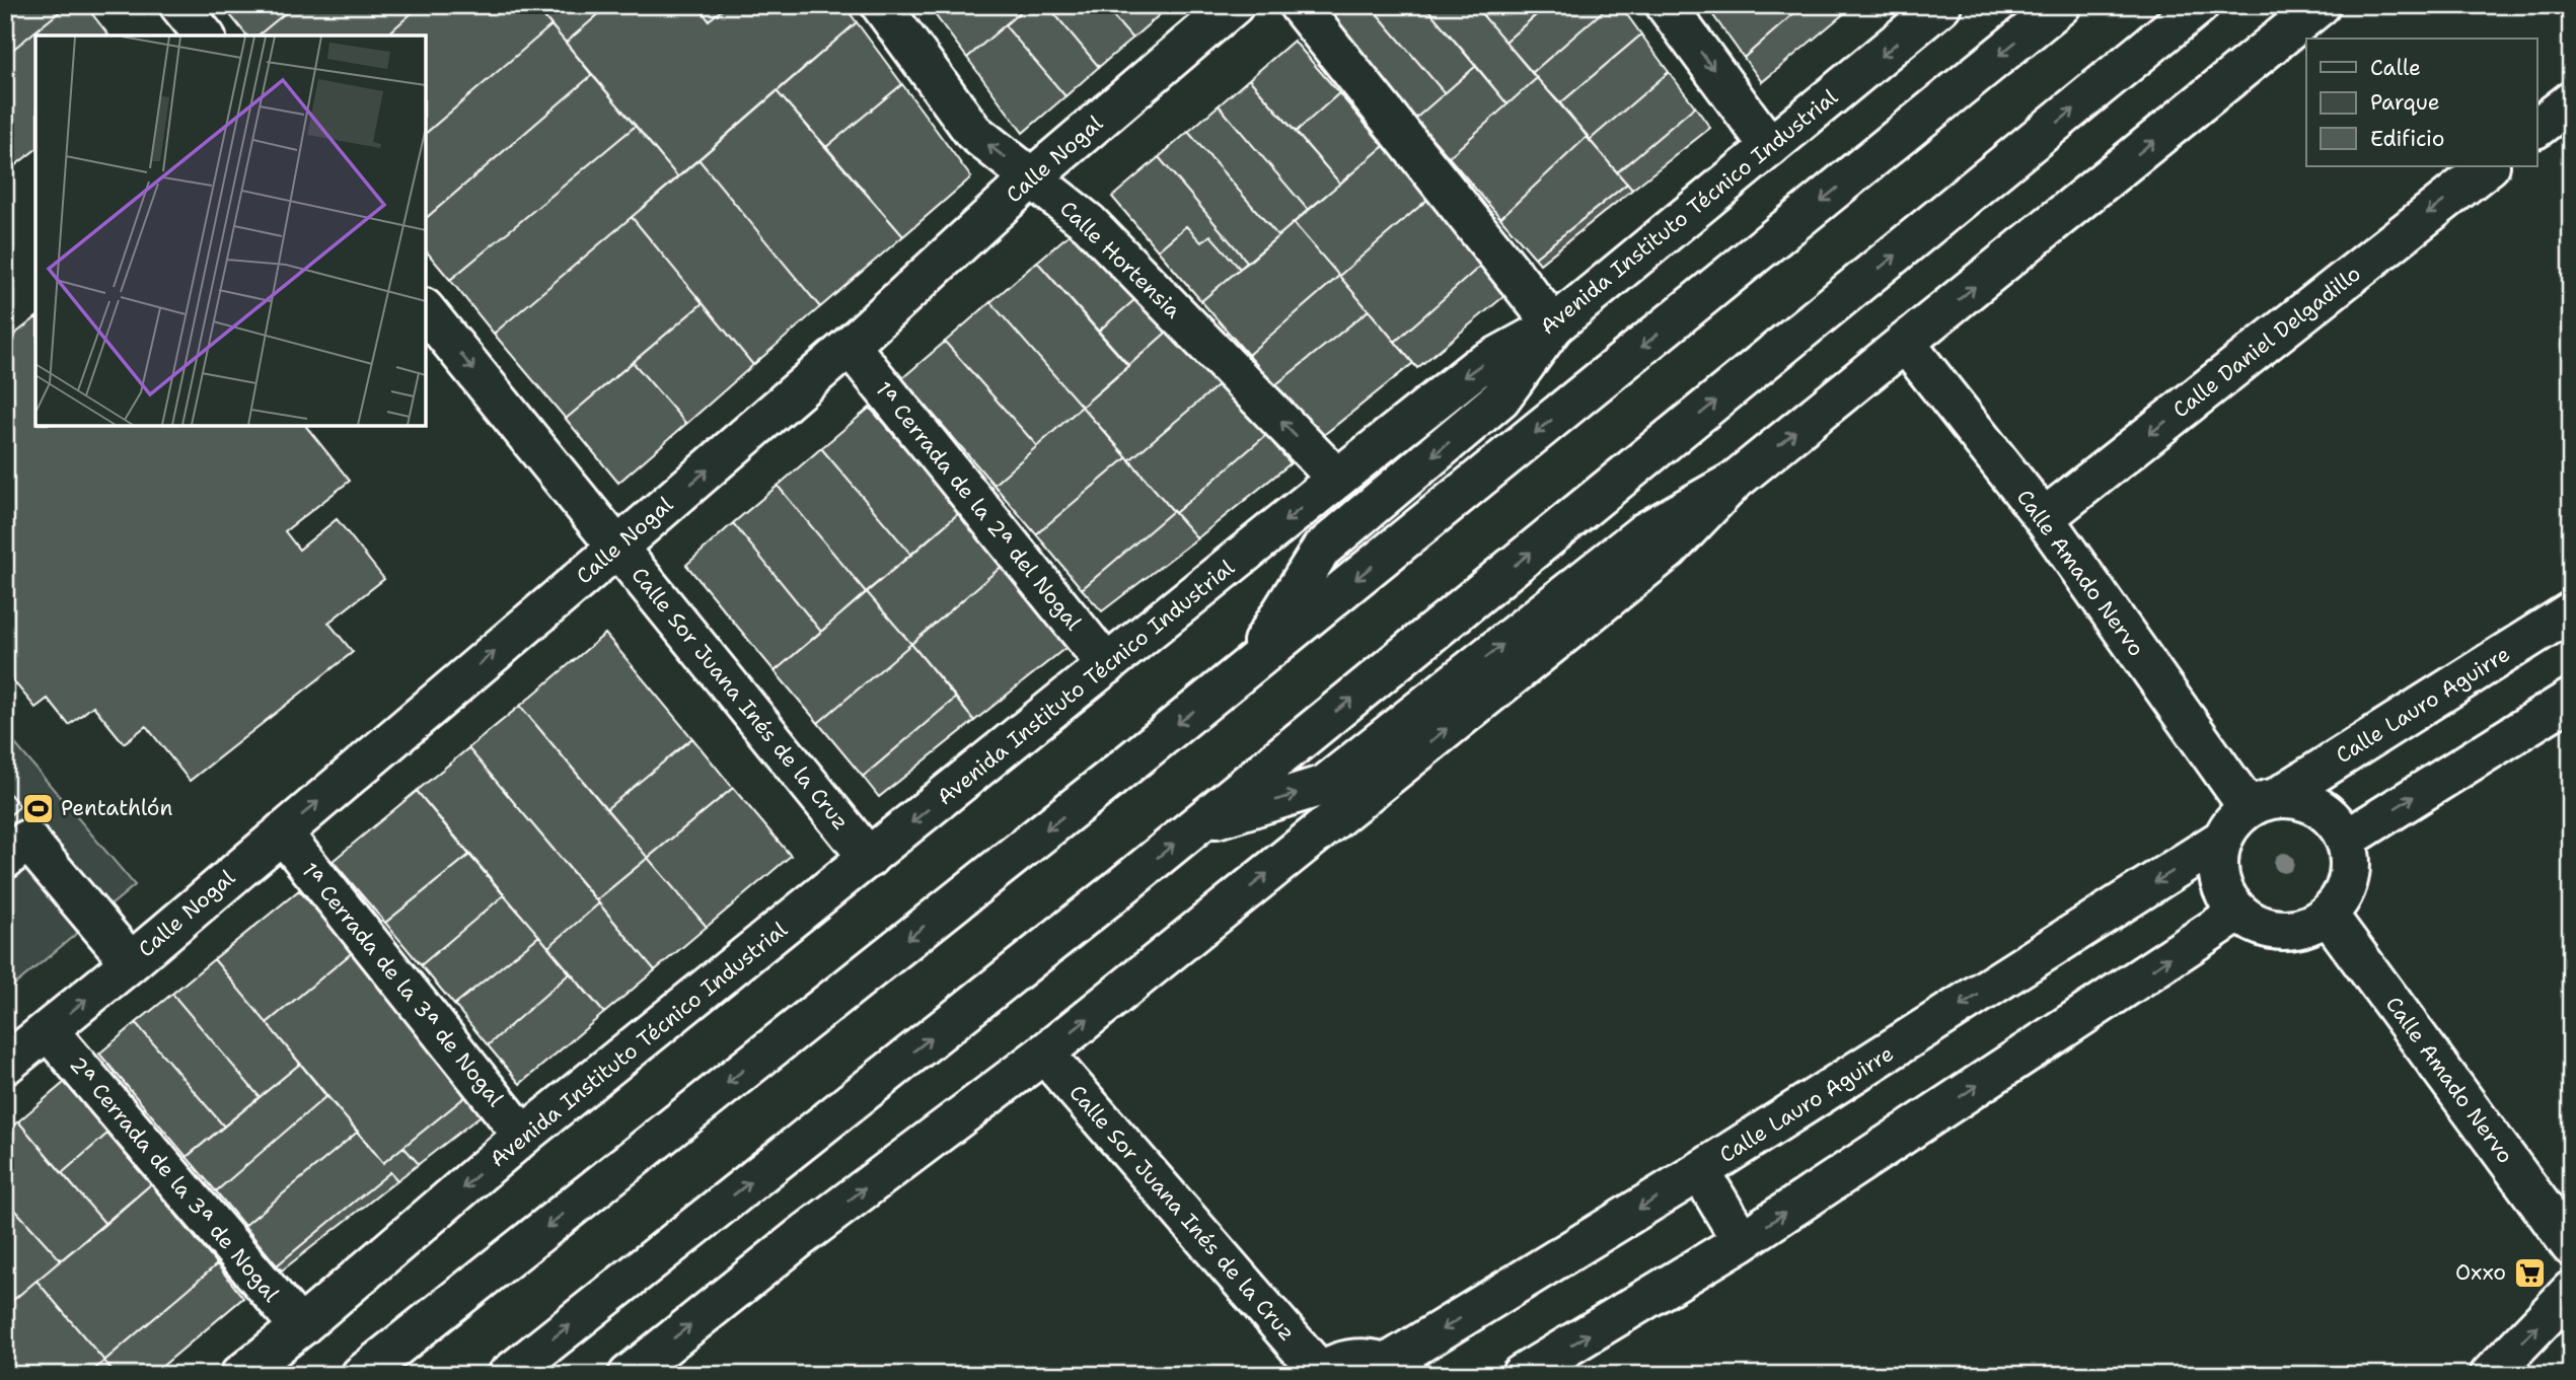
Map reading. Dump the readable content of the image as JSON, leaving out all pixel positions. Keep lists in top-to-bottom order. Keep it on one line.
{"streets":{"main road":["Calle Nogal","Avenida Instituto Técnico Industrial","Calle Hortensia","Calle Daniel Delgadillo","1ª Cerrada de la 2ª del Nogal","Calle Amado Nervo","Calle Sor Juana Inés de la Cruz","Calle Lauro Aguirre","1ª Cerrada de la 3ª de Nogal","2ª Cerrada de la 3ª de Nogal"]},"crossings":[["Calle Nogal","Calle Hortensia"],["Calle Nogal","1ª Cerrada de la 2ª del Nogal"],["Calle Nogal","Calle Sor Juana Inés de la Cruz"],["Calle Nogal","1ª Cerrada de la 3ª de Nogal"],["Calle Nogal","2ª Cerrada de la 3ª de Nogal"],["Avenida Instituto Técnico Industrial","Calle Hortensia"],["Avenida Instituto Técnico Industrial","1ª Cerrada de la 2ª del Nogal"],["Avenida Instituto Técnico Industrial","Calle Sor Juana Inés de la Cruz"],["Avenida Instituto Técnico Industrial","1ª Cerrada de la 3ª de Nogal"],["Avenida Instituto Técnico Industrial","2ª Cerrada de la 3ª de Nogal"],["Calle Daniel Delgadillo","Calle Amado Nervo"],["Calle Amado Nervo","Calle Lauro Aguirre"],["Calle Sor Juana Inés de la Cruz","Calle Lauro Aguirre"]],"one_way":["Calle Nogal"],"places":{"sports":["Pentathlón"],"supermarket":["Oxxo"]},"legend":["Calle","Parque","Edificio"]}
